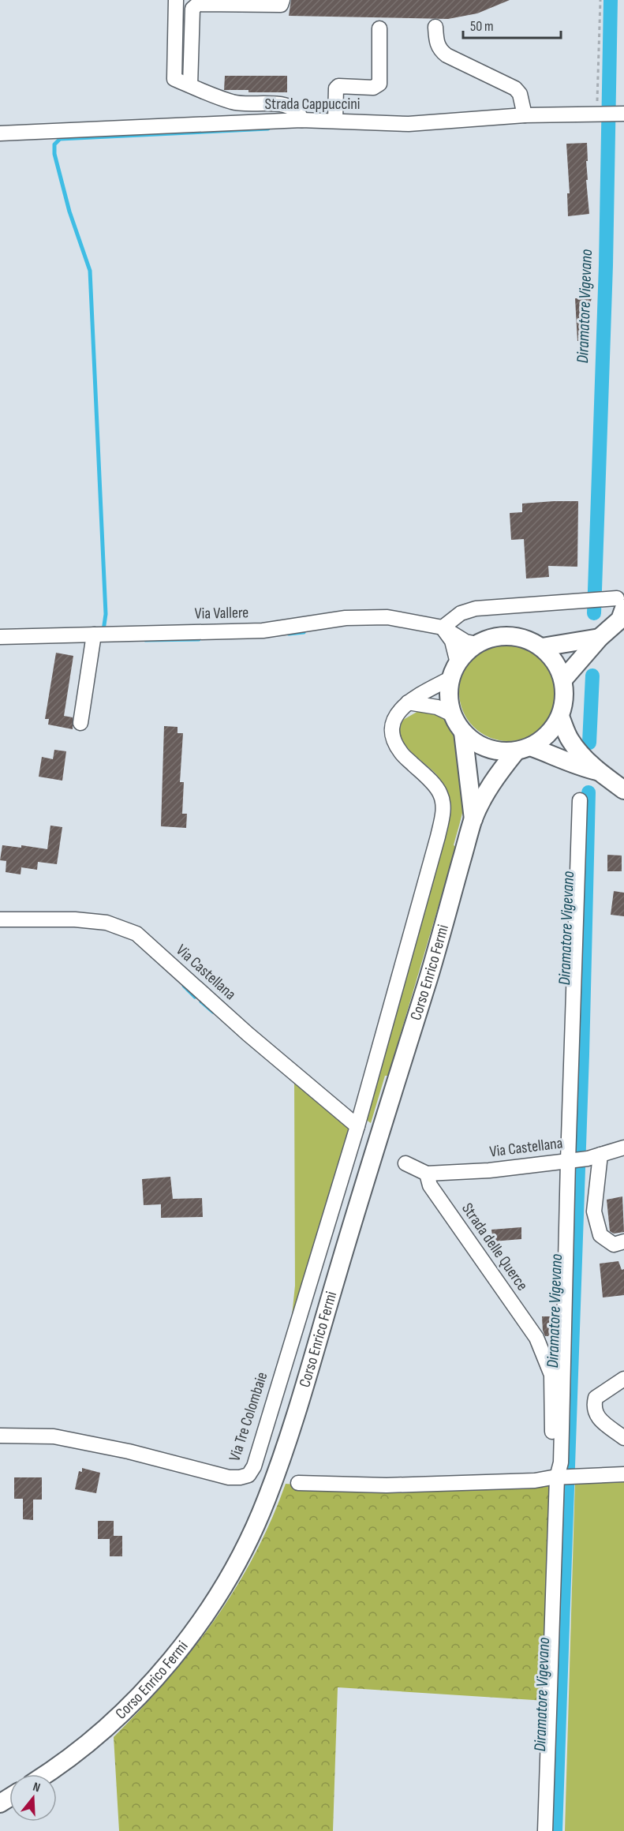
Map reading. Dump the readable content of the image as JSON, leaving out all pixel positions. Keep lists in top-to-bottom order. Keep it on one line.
{"streets":{"main road":["Corso Enrico Fermi"],"street":["Strada Cappuccini","Via Vallere","Via Castellana","Strada delle Querce","Via Tre Colombaie"]},"crossings":[["Via Vallere","Corso Enrico Fermi"],["Via Castellana","Strada delle Querce"],["Via Castellana","Via Tre Colombaie"]],"water":["Diramatore Vigevano"],"scale_bar":"50 m","north":"top"}
